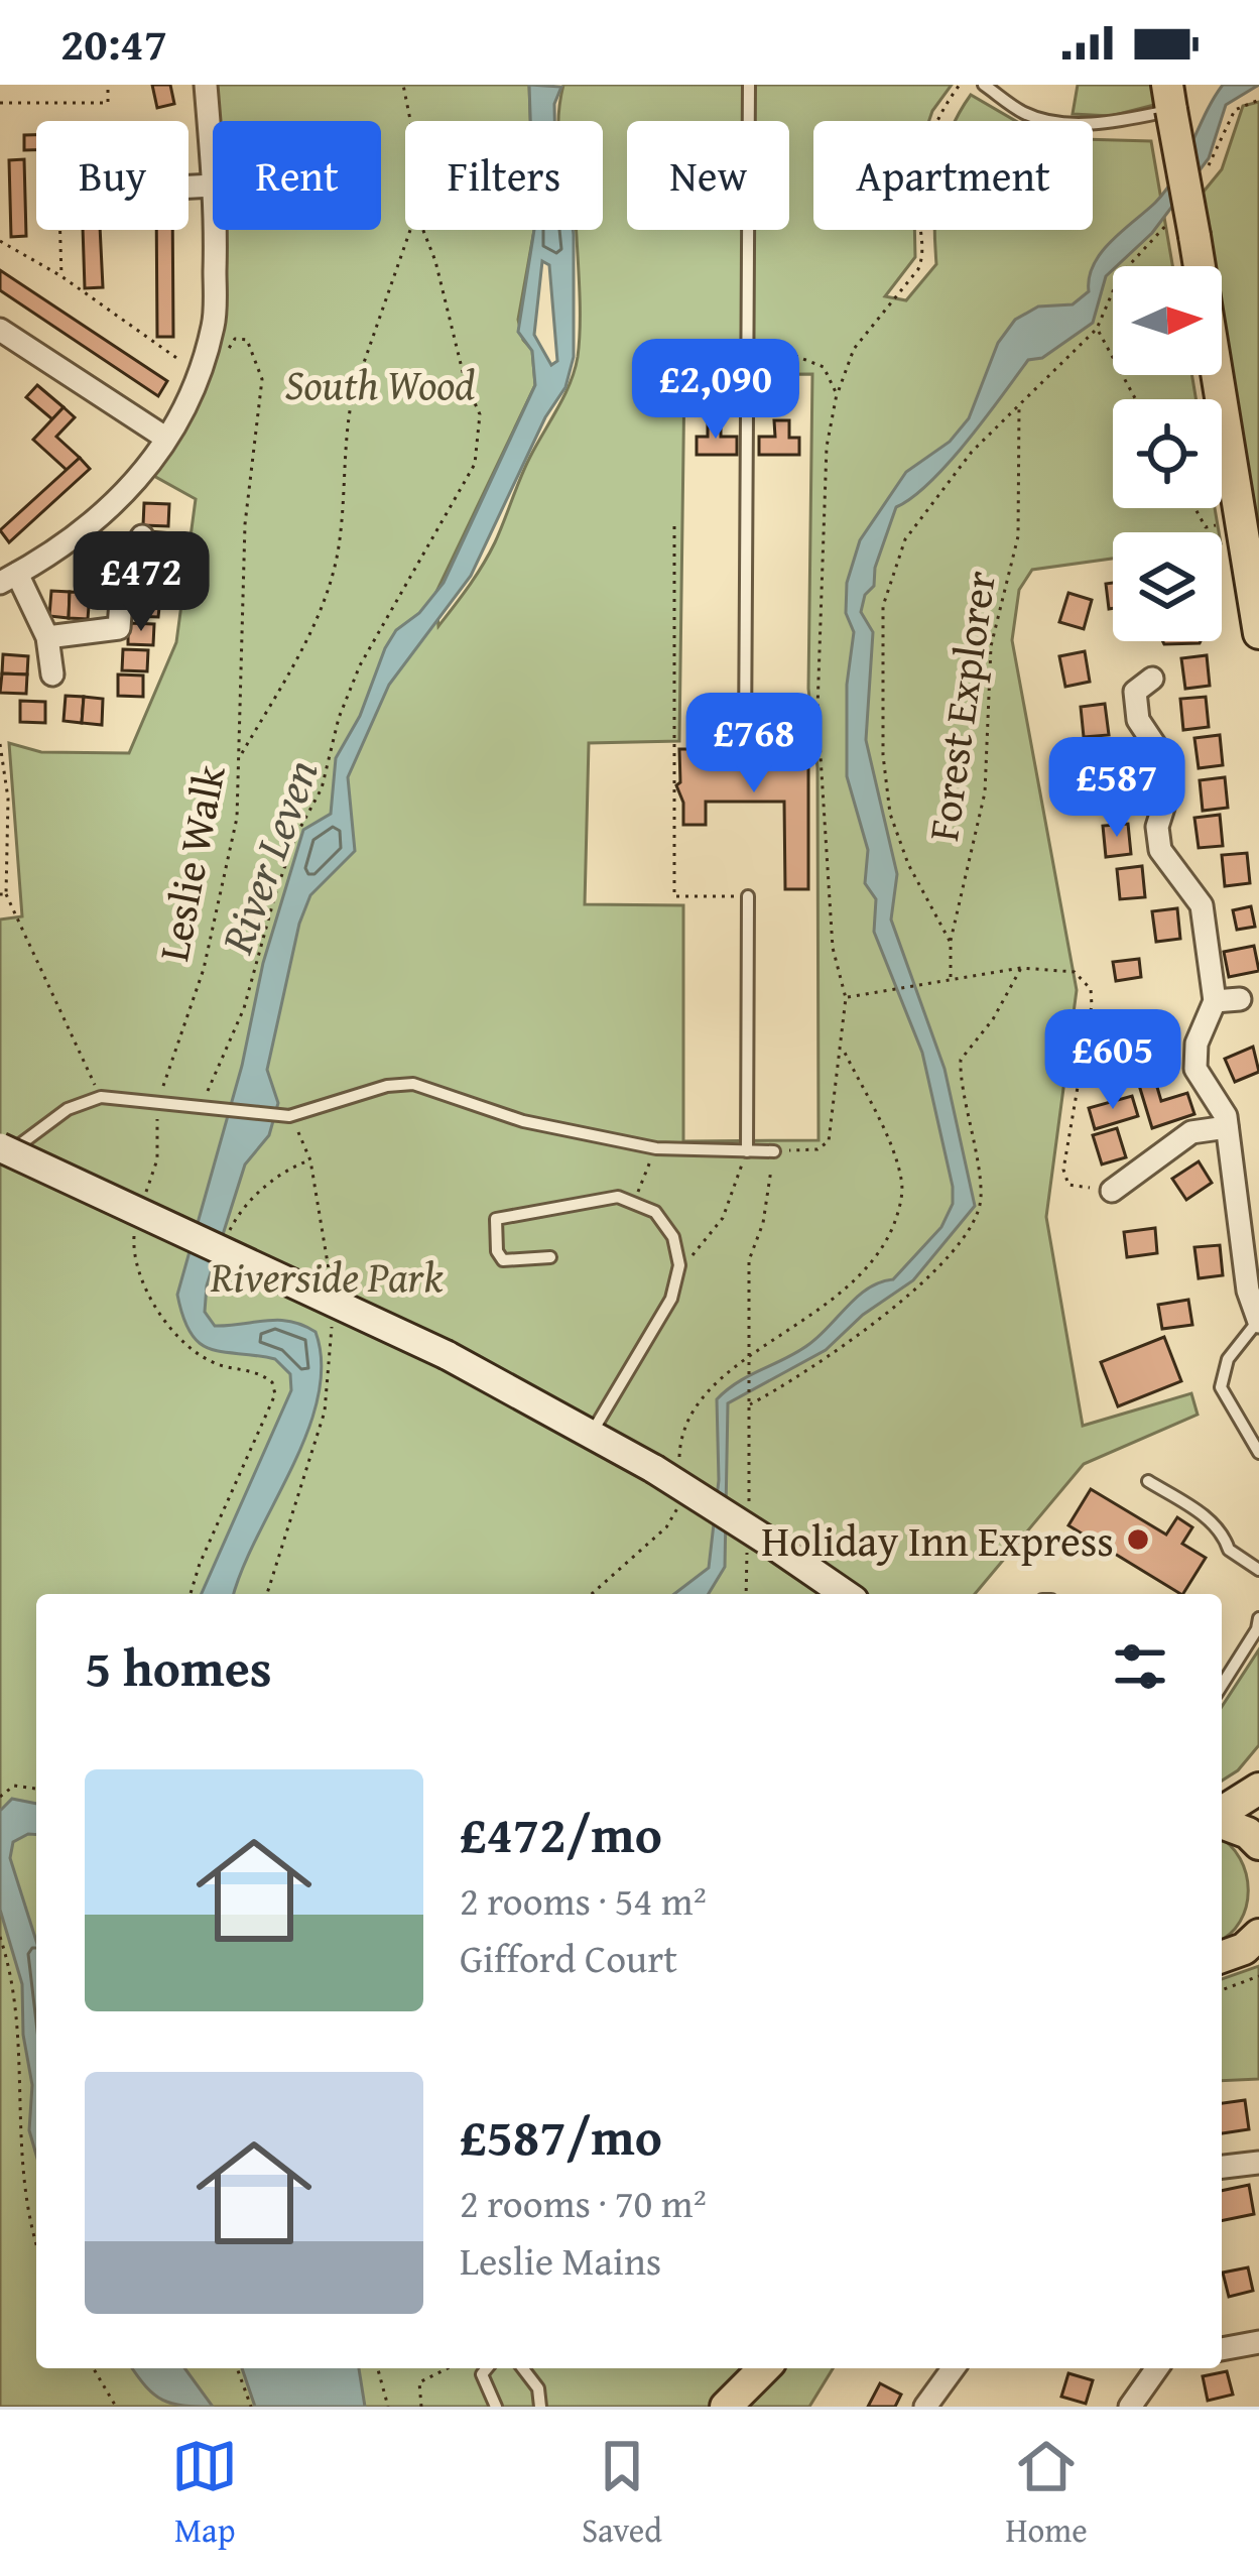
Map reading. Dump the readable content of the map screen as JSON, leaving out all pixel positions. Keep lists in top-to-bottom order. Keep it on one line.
{"streets":{"path":["Forest Explorer","Leslie Walk"]},"water":["River Leven"],"parks":["South Wood","Riverside Park"],"places":["Holiday Inn Express"],"north":"right","page":{"status":"20:47","chip":["Buy","Rent","Filters","New","Apartment"],"price":["£2,090","£472","£768","£587","£605"],"heading":"5 homes","list":[{"name":"£472/mo","note":"2 rooms · 54 m² · Gifford Court"},{"name":"£587/mo","note":"2 rooms · 70 m² · Leslie Mains"}],"tabs":["Map","Saved","Home"]}}
